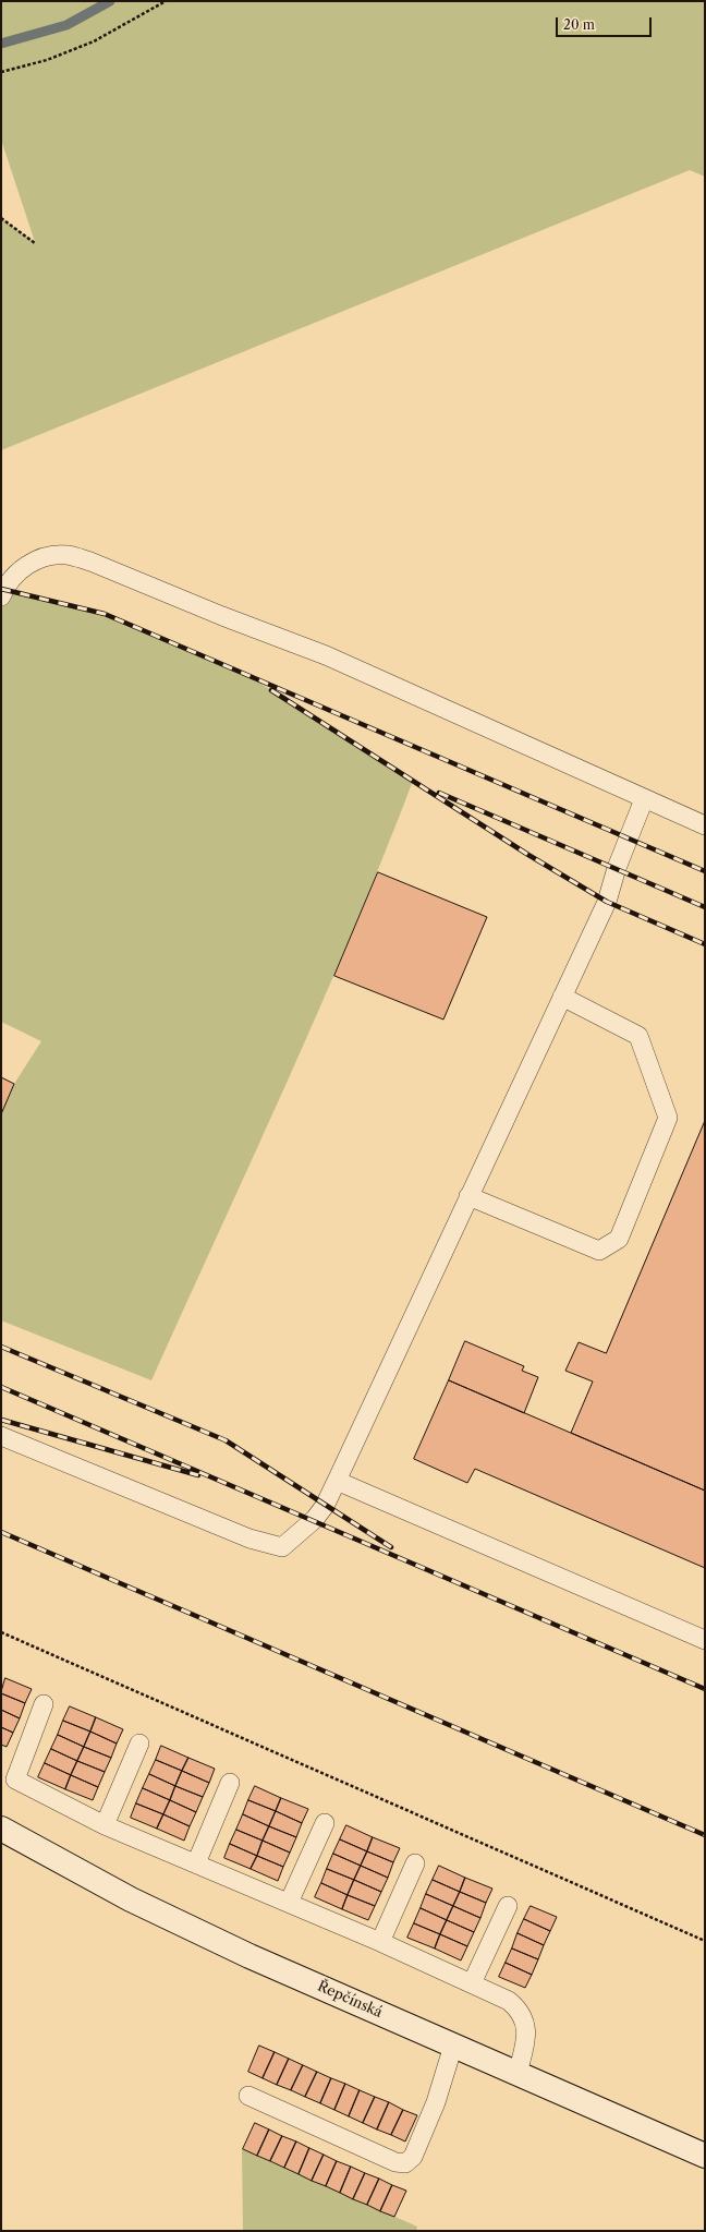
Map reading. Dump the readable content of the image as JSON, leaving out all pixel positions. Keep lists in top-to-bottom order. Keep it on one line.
{"streets":{"street":["Řepčínská"]},"scale_bar":"20 m"}
